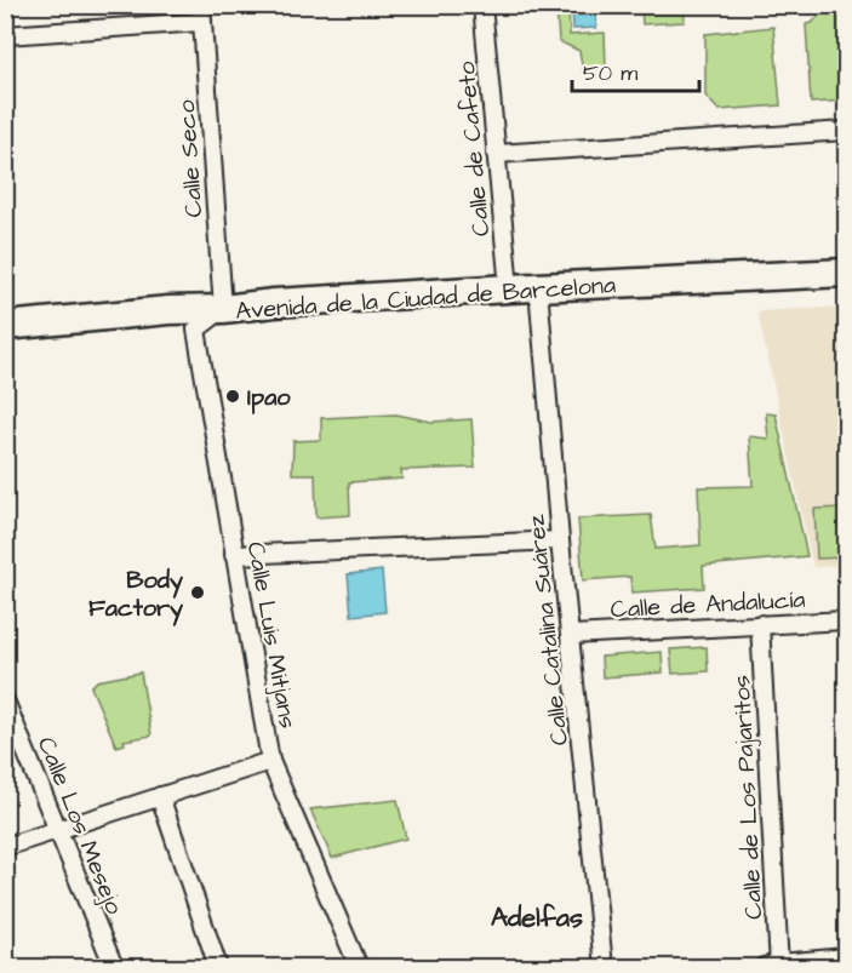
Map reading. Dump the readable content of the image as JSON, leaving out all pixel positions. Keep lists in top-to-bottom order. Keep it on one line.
{"streets":{"main road":["Avenida de la Ciudad de Barcelona"],"street":["Calle de Cafeto","Calle Seco","Calle de Andalucía","Calle Catalina Suárez","Calle Luis Mitjans","Calle de Los Pajaritos","Calle Los Mesejo"]},"crossings":[["Calle de Cafeto","Avenida de la Ciudad de Barcelona"],["Calle Seco","Avenida de la Ciudad de Barcelona"],["Calle Seco","Calle Luis Mitjans"],["Avenida de la Ciudad de Barcelona","Calle Catalina Suárez"],["Avenida de la Ciudad de Barcelona","Calle Luis Mitjans"],["Calle de Andalucía","Calle Catalina Suárez"],["Calle de Andalucía","Calle de Los Pajaritos"]],"districts":["Adelfas"],"places":["Ipao","Body Factory"],"scale_bar":"50 m"}
